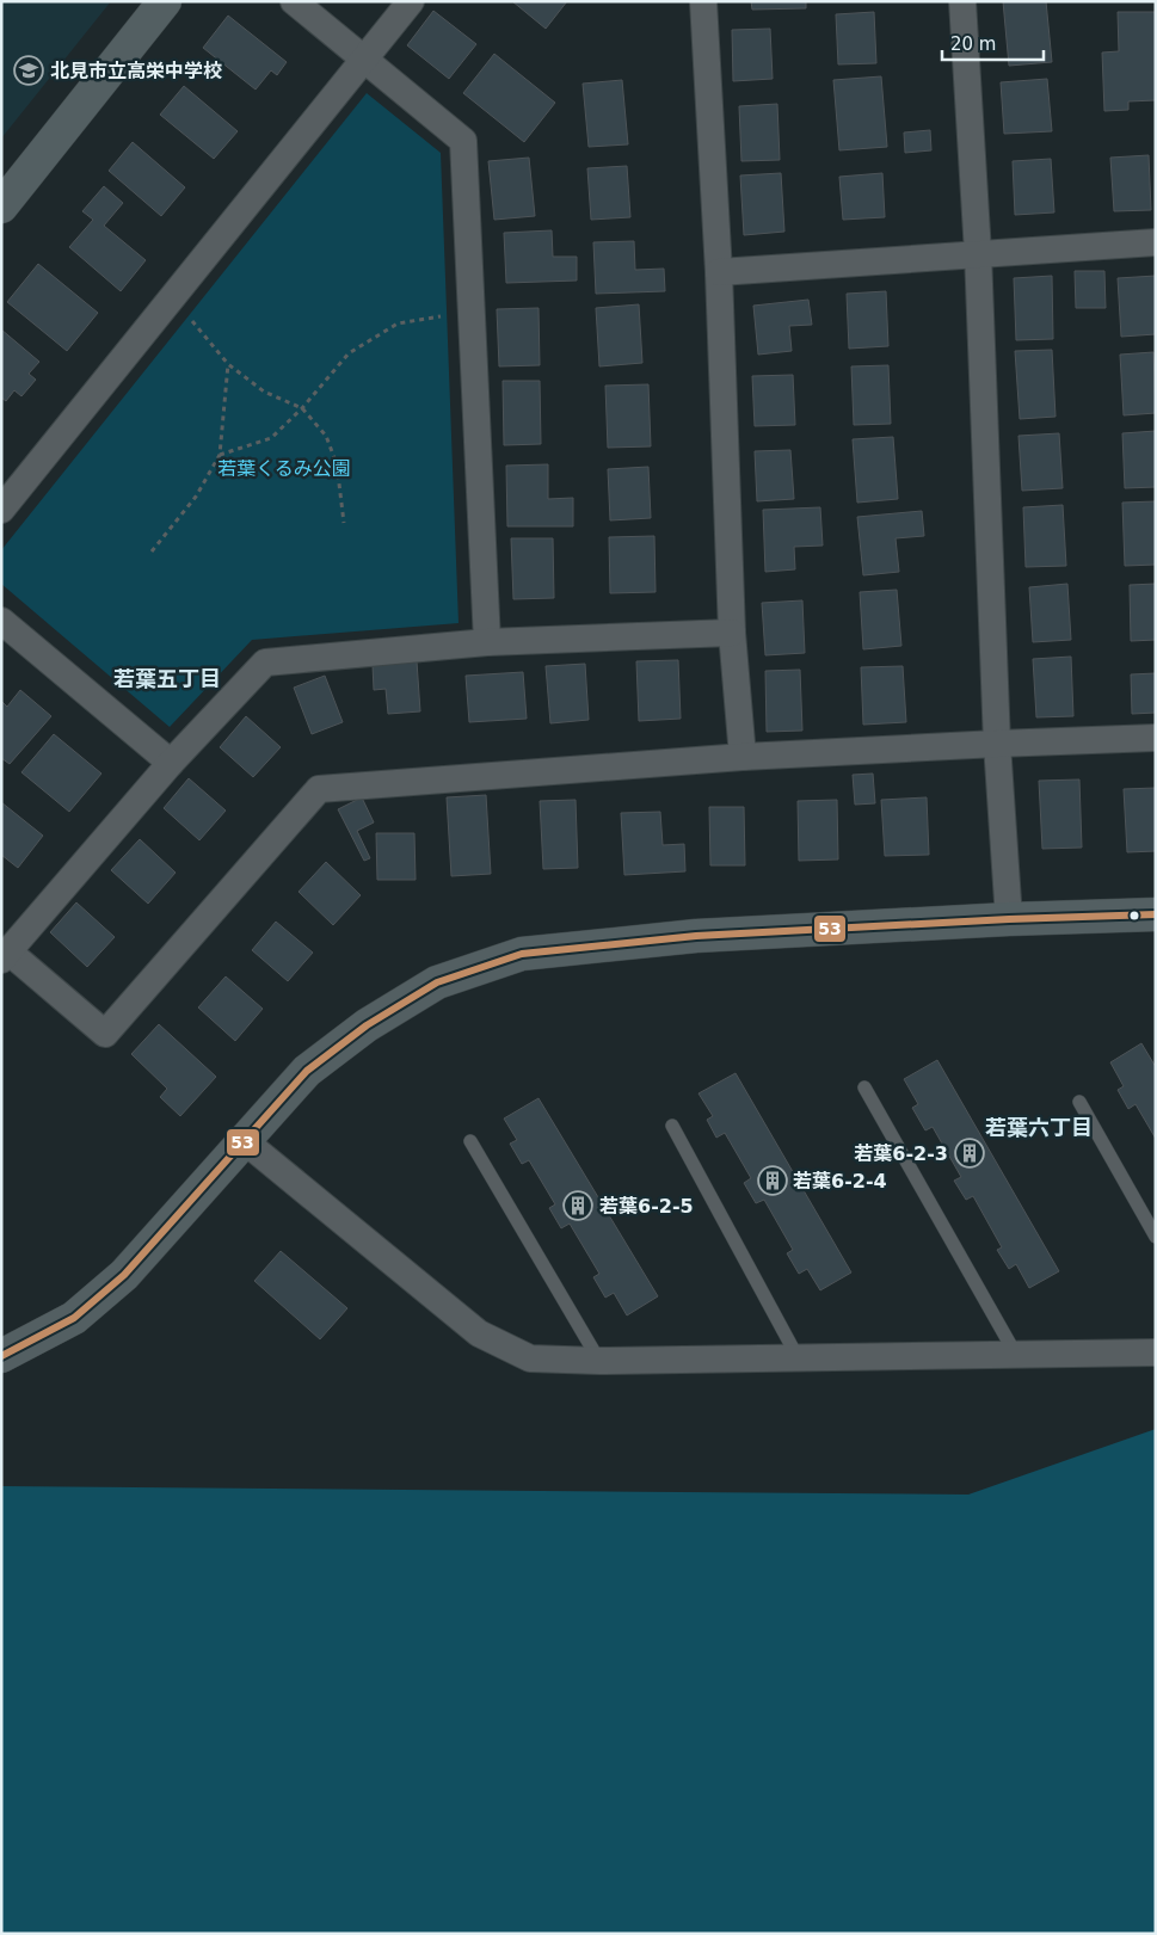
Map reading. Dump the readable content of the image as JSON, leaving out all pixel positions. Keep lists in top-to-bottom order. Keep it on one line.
{"districts":["若葉五丁目","若葉六丁目"],"parks":["若葉くるみ公園"],"places":{"school or university":["北見市立高栄中学校"],"building":["若葉6-2-3","若葉6-2-4","若葉6-2-5"]},"lines":["transit line 53"],"scale_bar":"20 m"}
